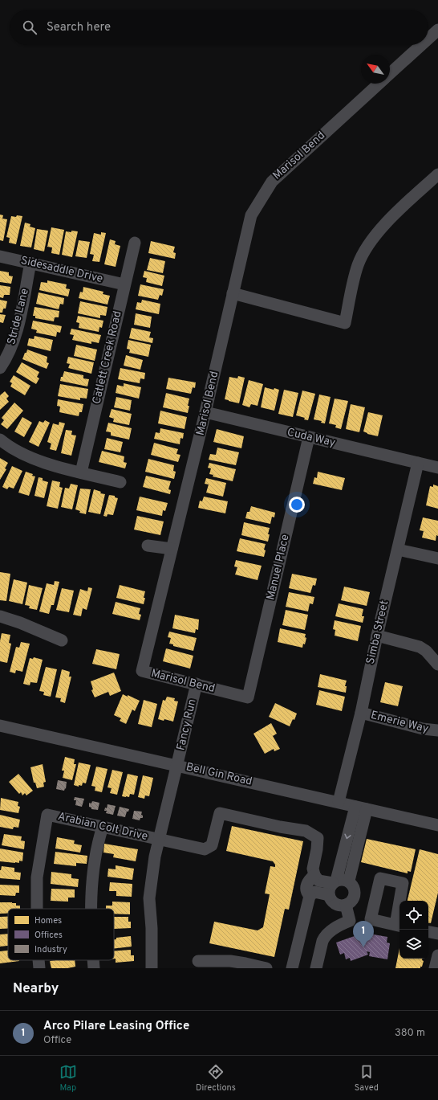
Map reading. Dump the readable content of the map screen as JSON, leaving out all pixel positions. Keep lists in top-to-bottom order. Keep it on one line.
{"streets":{"street":["Marisol Bend","Sidesaddle Drive","Stride Lane","Catlett Creek Road","Cuda Way","Manuel Place","Simba Street","Emerie Way","Fancy Run","Bell Gin Road","Arabian Colt Drive"]},"crossings":[["Marisol Bend","Cuda Way"],["Marisol Bend","Manuel Place"],["Marisol Bend","Fancy Run"],["Sidesaddle Drive","Stride Lane"],["Sidesaddle Drive","Catlett Creek Road"],["Cuda Way","Manuel Place"],["Cuda Way","Simba Street"],["Simba Street","Emerie Way"],["Simba Street","Bell Gin Road"],["Fancy Run","Bell Gin Road"],["Fancy Run","Arabian Colt Drive"]],"legend":["Homes","Offices","Industry"],"north":"top left","page":{"search":"Search here","pins":"1","heading":"Nearby","list":[{"mark":"1","name":"Arco Pilare Leasing Office","note":"Office","value":"380 m"}],"nav":["Map","Directions","Saved"]}}
